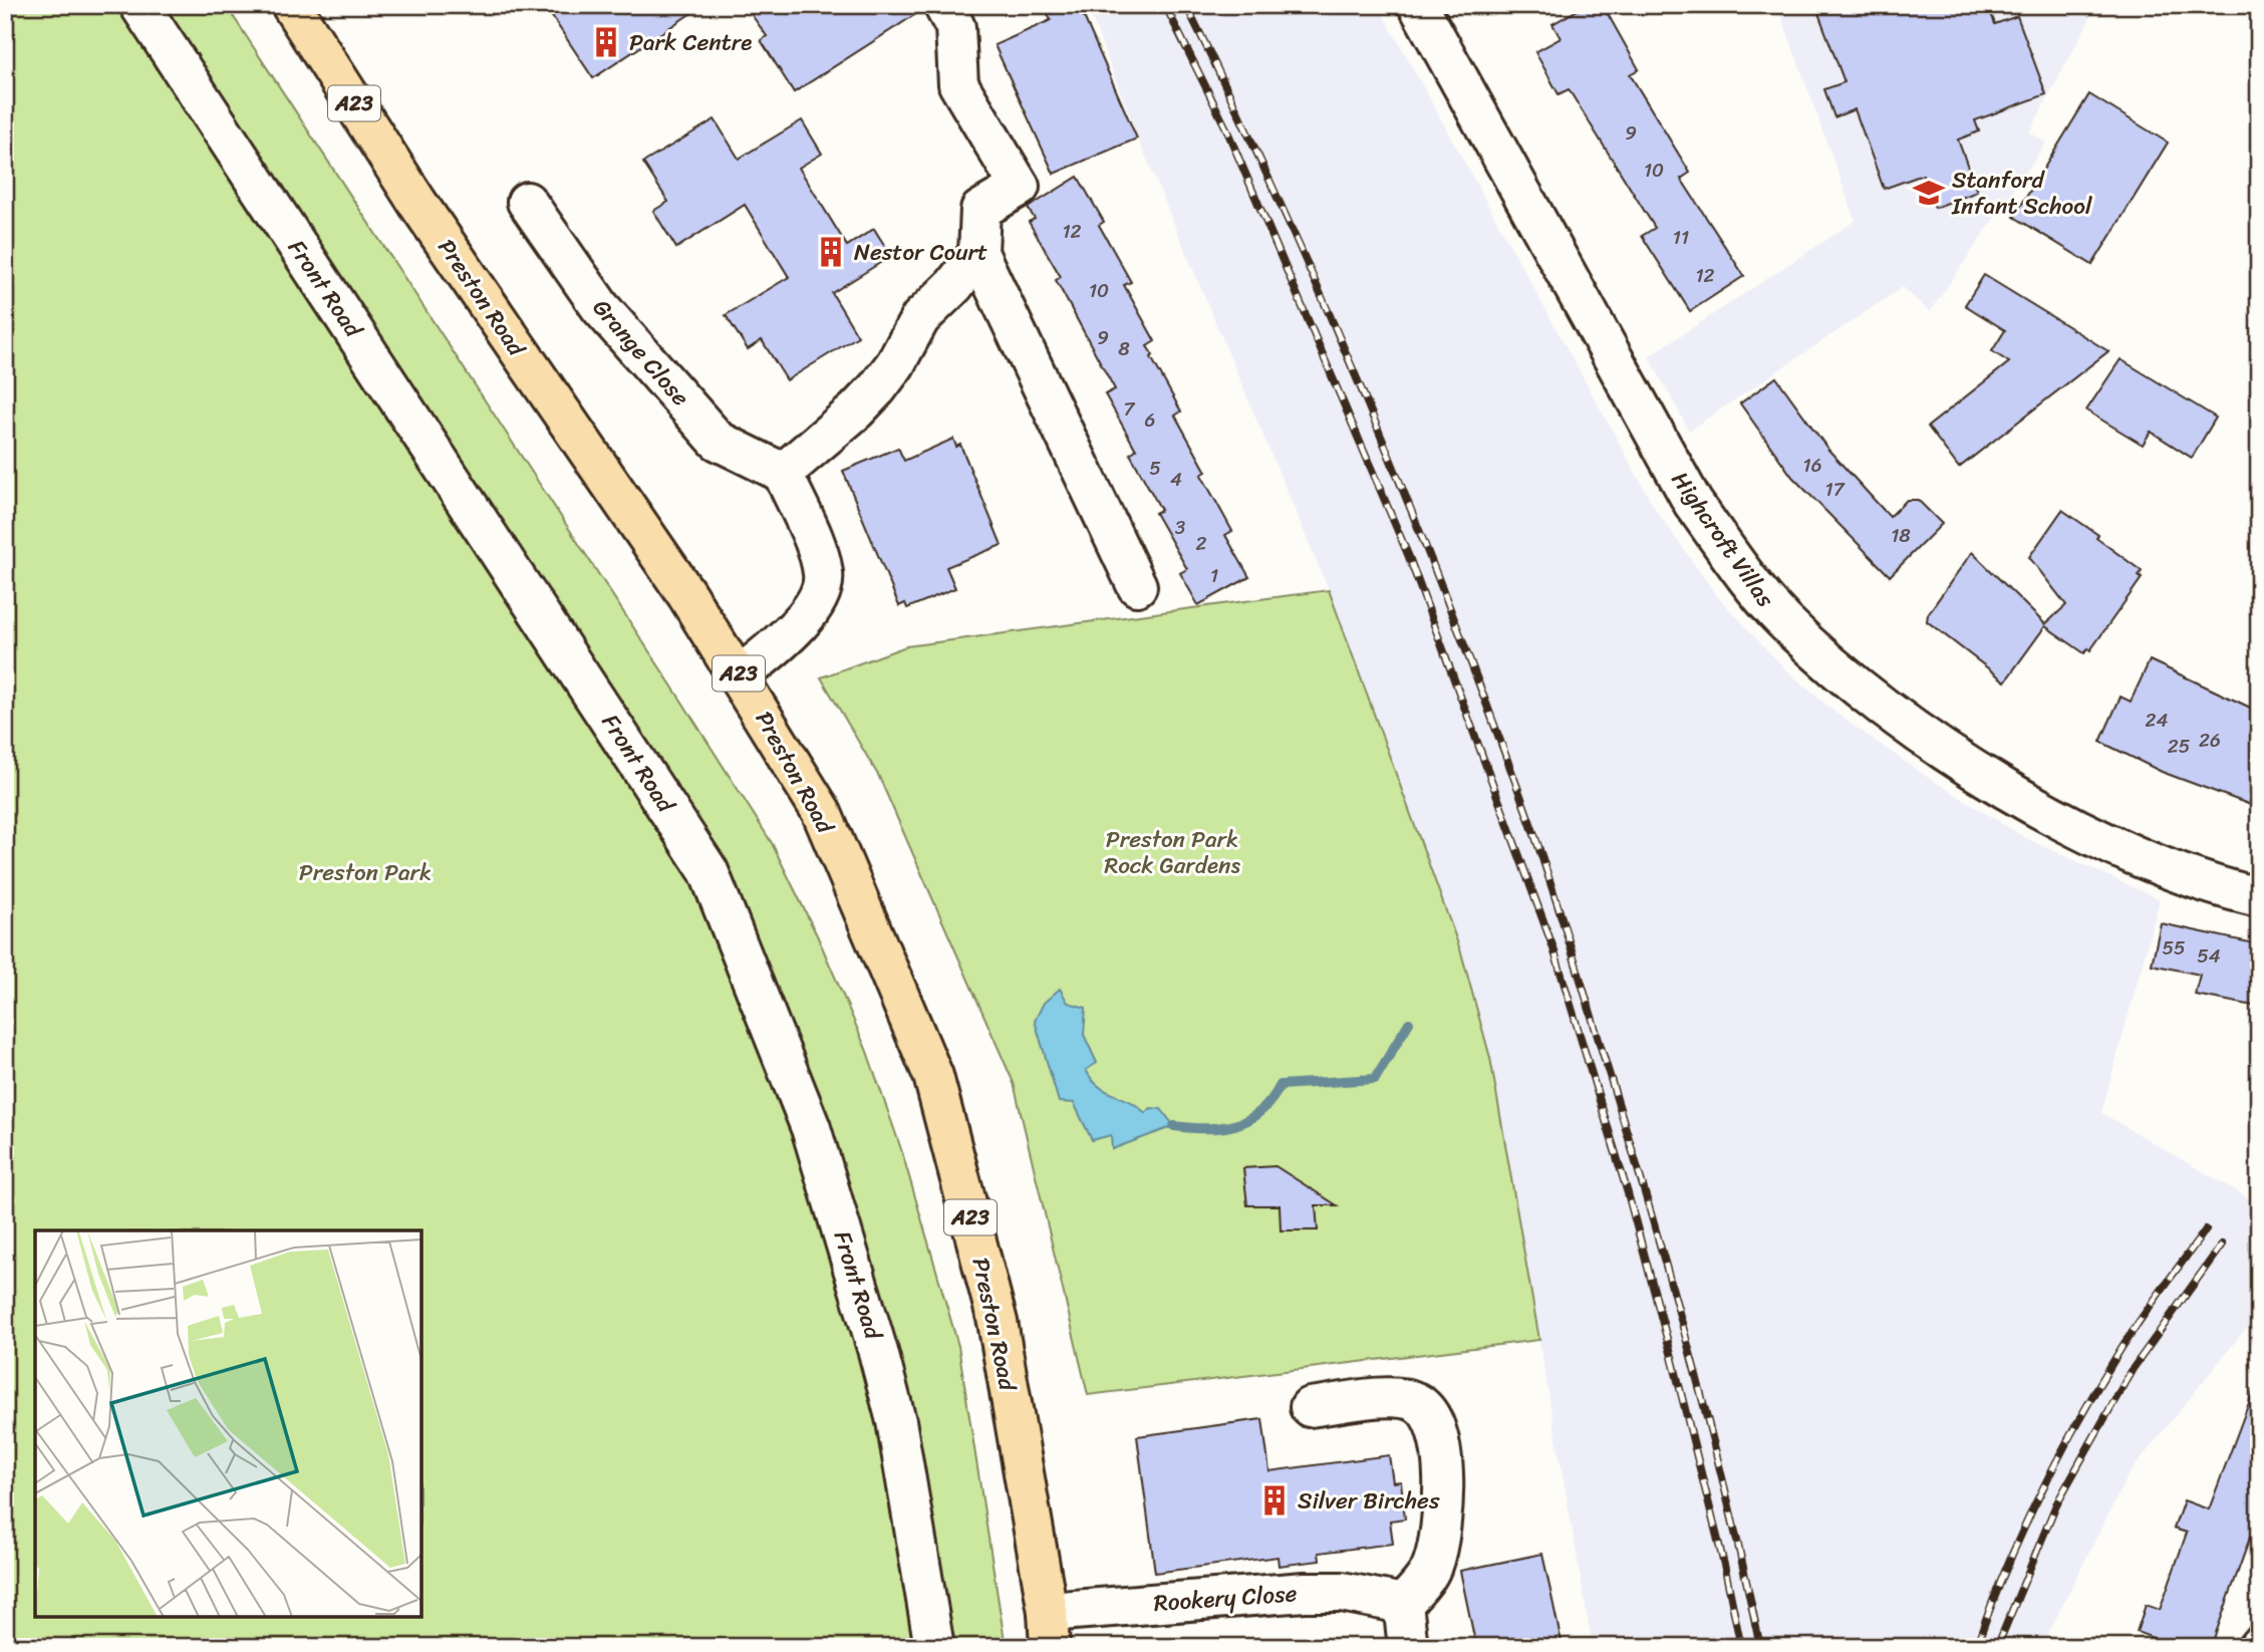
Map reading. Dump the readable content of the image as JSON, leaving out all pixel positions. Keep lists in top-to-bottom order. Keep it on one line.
{"streets":{"highway":["A23","Preston Road"],"street":["Front Road","Grange Close","Highcroft Villas","Rookery Close"]},"crossings":[["Preston Road","Rookery Close"]],"parks":["Preston Park Rock Gardens","Preston Park"],"places":{"building":["Park Centre","Nestor Court","Silver Birches"],"school or university":["Stanford Infant School"]},"house_numbers":["9","10","12","11","12","10","9","8","7","6","16","5","4","17","3","18","2","1","24","26","25","55","54"]}
